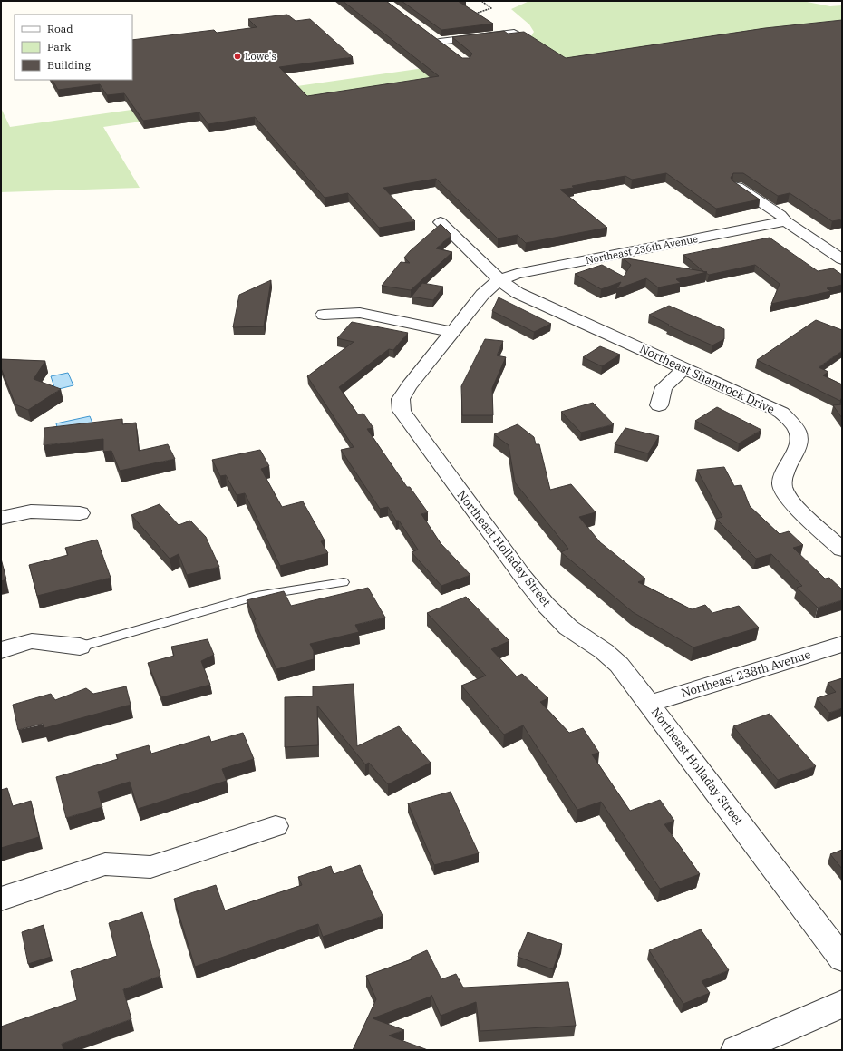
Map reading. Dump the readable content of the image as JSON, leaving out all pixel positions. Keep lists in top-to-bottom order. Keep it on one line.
{"streets":{"street":["Northeast 236th Avenue","Northeast Shamrock Drive","Northeast Holladay Street","Northeast 238th Avenue"]},"crossings":[["Northeast 236th Avenue","Northeast Shamrock Drive"],["Northeast 236th Avenue","Northeast Holladay Street"],["Northeast Shamrock Drive","Northeast Holladay Street"],["Northeast Holladay Street","Northeast 238th Avenue"]],"places":["Lowe's"],"legend":["Road","Park","Building"]}
